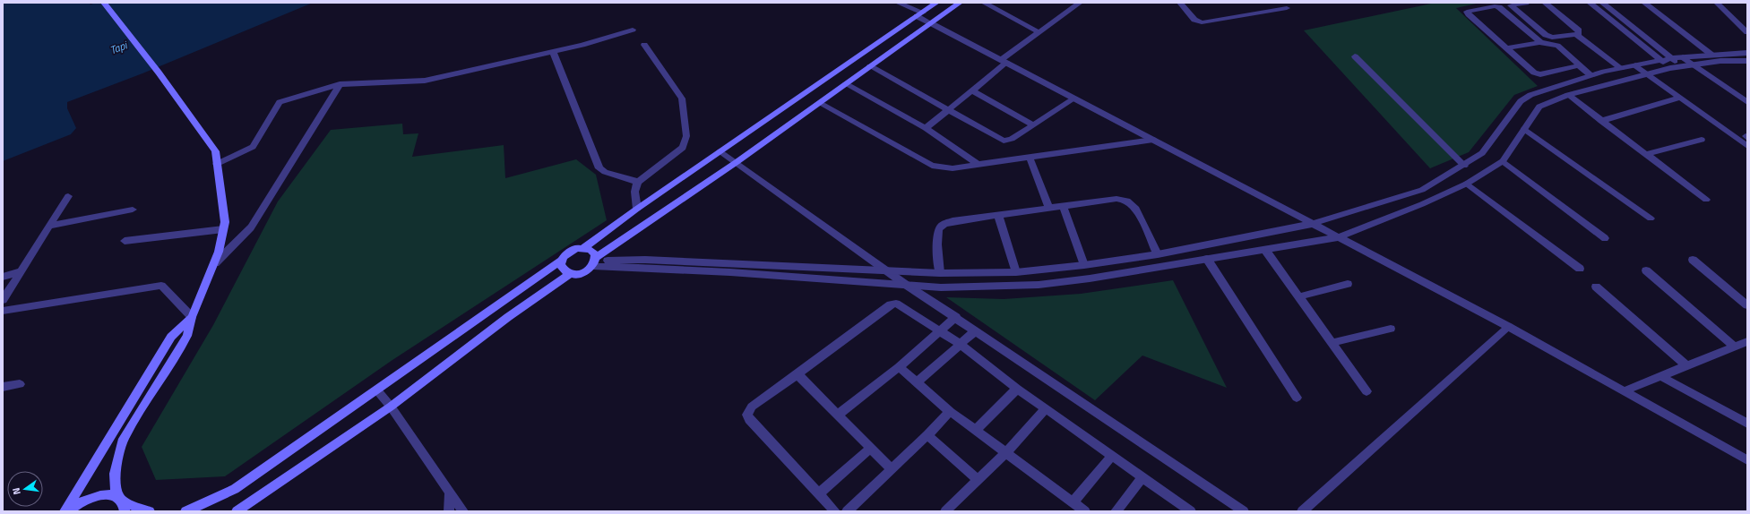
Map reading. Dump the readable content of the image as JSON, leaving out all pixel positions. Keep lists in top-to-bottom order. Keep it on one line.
{"water":["Tapi"],"north":"left"}
